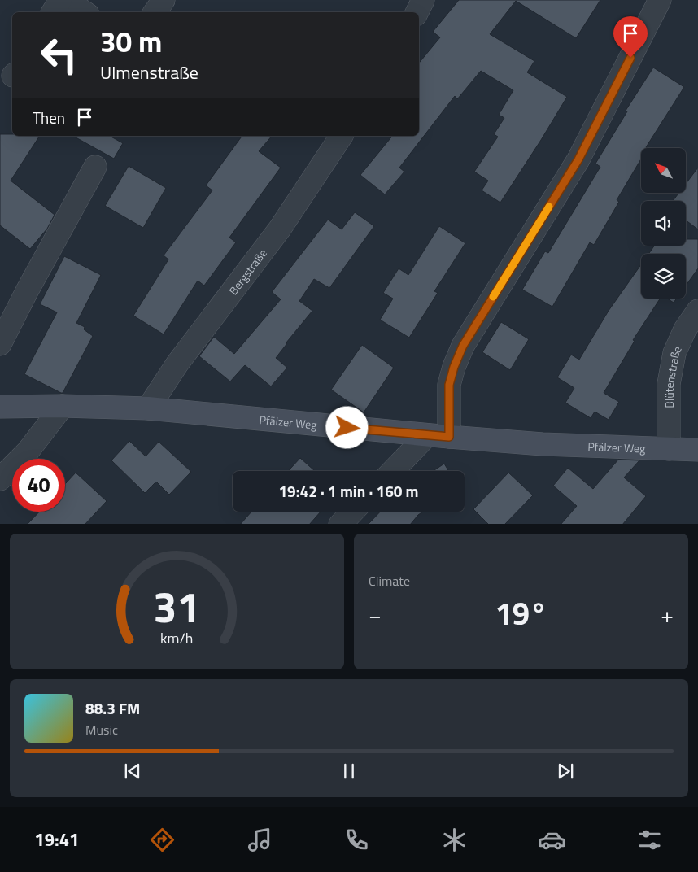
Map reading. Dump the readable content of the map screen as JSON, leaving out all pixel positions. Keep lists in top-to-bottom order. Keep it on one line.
{"streets":{"street":["Bergstraße","Blütenstraße","Pfälzer Weg"]},"crossings":[["Bergstraße","Pfälzer Weg"],["Blütenstraße","Pfälzer Weg"]],"north":"top left","page":{"turn":["30 m","Ulmenstraße"],"then":"Then","limit":"40","trip":"19:42 · 1 min · 160 m","tile":"Climate","heat":["−","19°","+"],"song":["88.3 FM","Music"],"tabs":"19:41","gauge":["31","km/h"]}}
